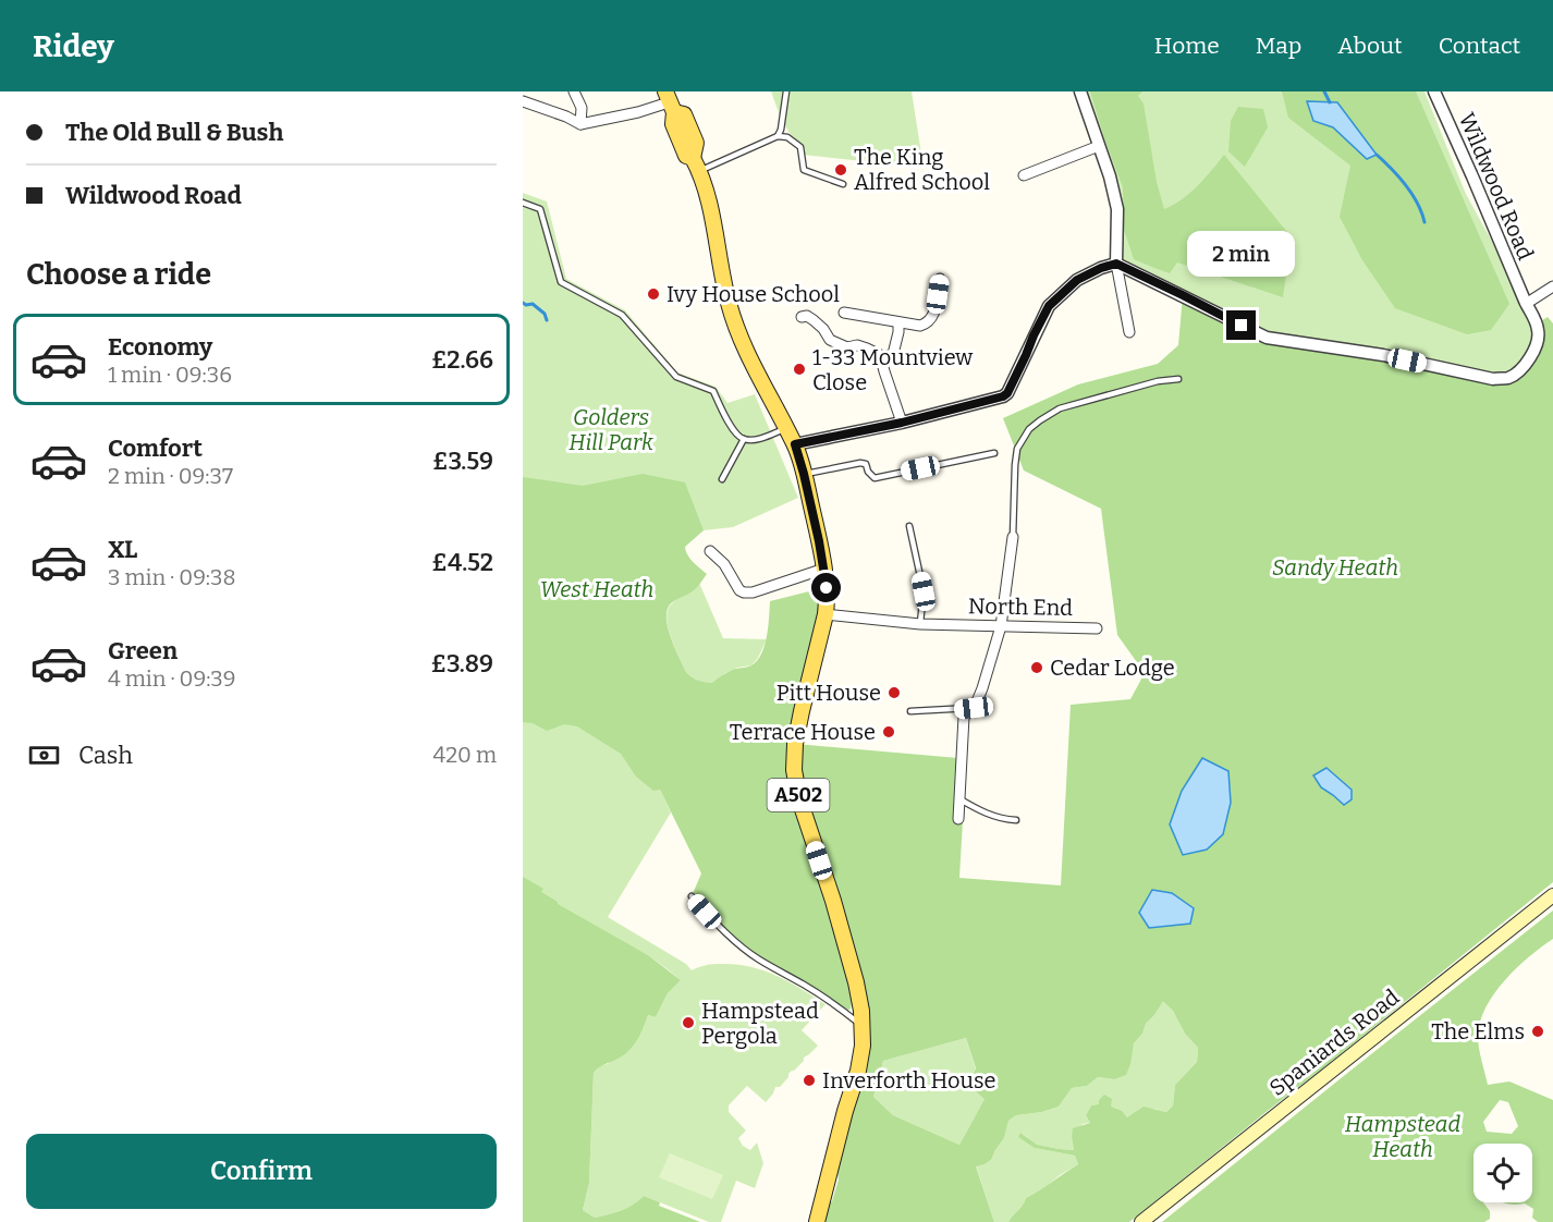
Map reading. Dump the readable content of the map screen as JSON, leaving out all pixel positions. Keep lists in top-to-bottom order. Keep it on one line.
{"streets":{"main road":["A502","Spaniards Road"],"street":["Wildwood Road","North End"]},"crossings":[["North End","A502"]],"parks":["Golders Hill Park","Sandy Heath","West Heath","Hampstead Heath"],"places":["The King Alfred School","Ivy House School","1-33 Mountview Close","Cedar Lodge","Pitt House","Terrace House","Hampstead Pergola","The Elms","Inverforth House"],"page":{"header":"Ridey","nav":["Home","Map","About","Contact"],"banner":["The Old Bull & Bush","Wildwood Road"],"bubble":"2 min","heading":"Choose a ride","list":[{"name":"Economy","note":"1 min · 09:36","value":"£2.66"},{"name":"Comfort","note":"2 min · 09:37","value":"£3.59"},{"name":"XL","note":"3 min · 09:38","value":"£4.52"},{"name":"Green","note":"4 min · 09:39","value":"£3.89"}],"pay":["Cash","420 m"],"buttons":"Confirm"}}
